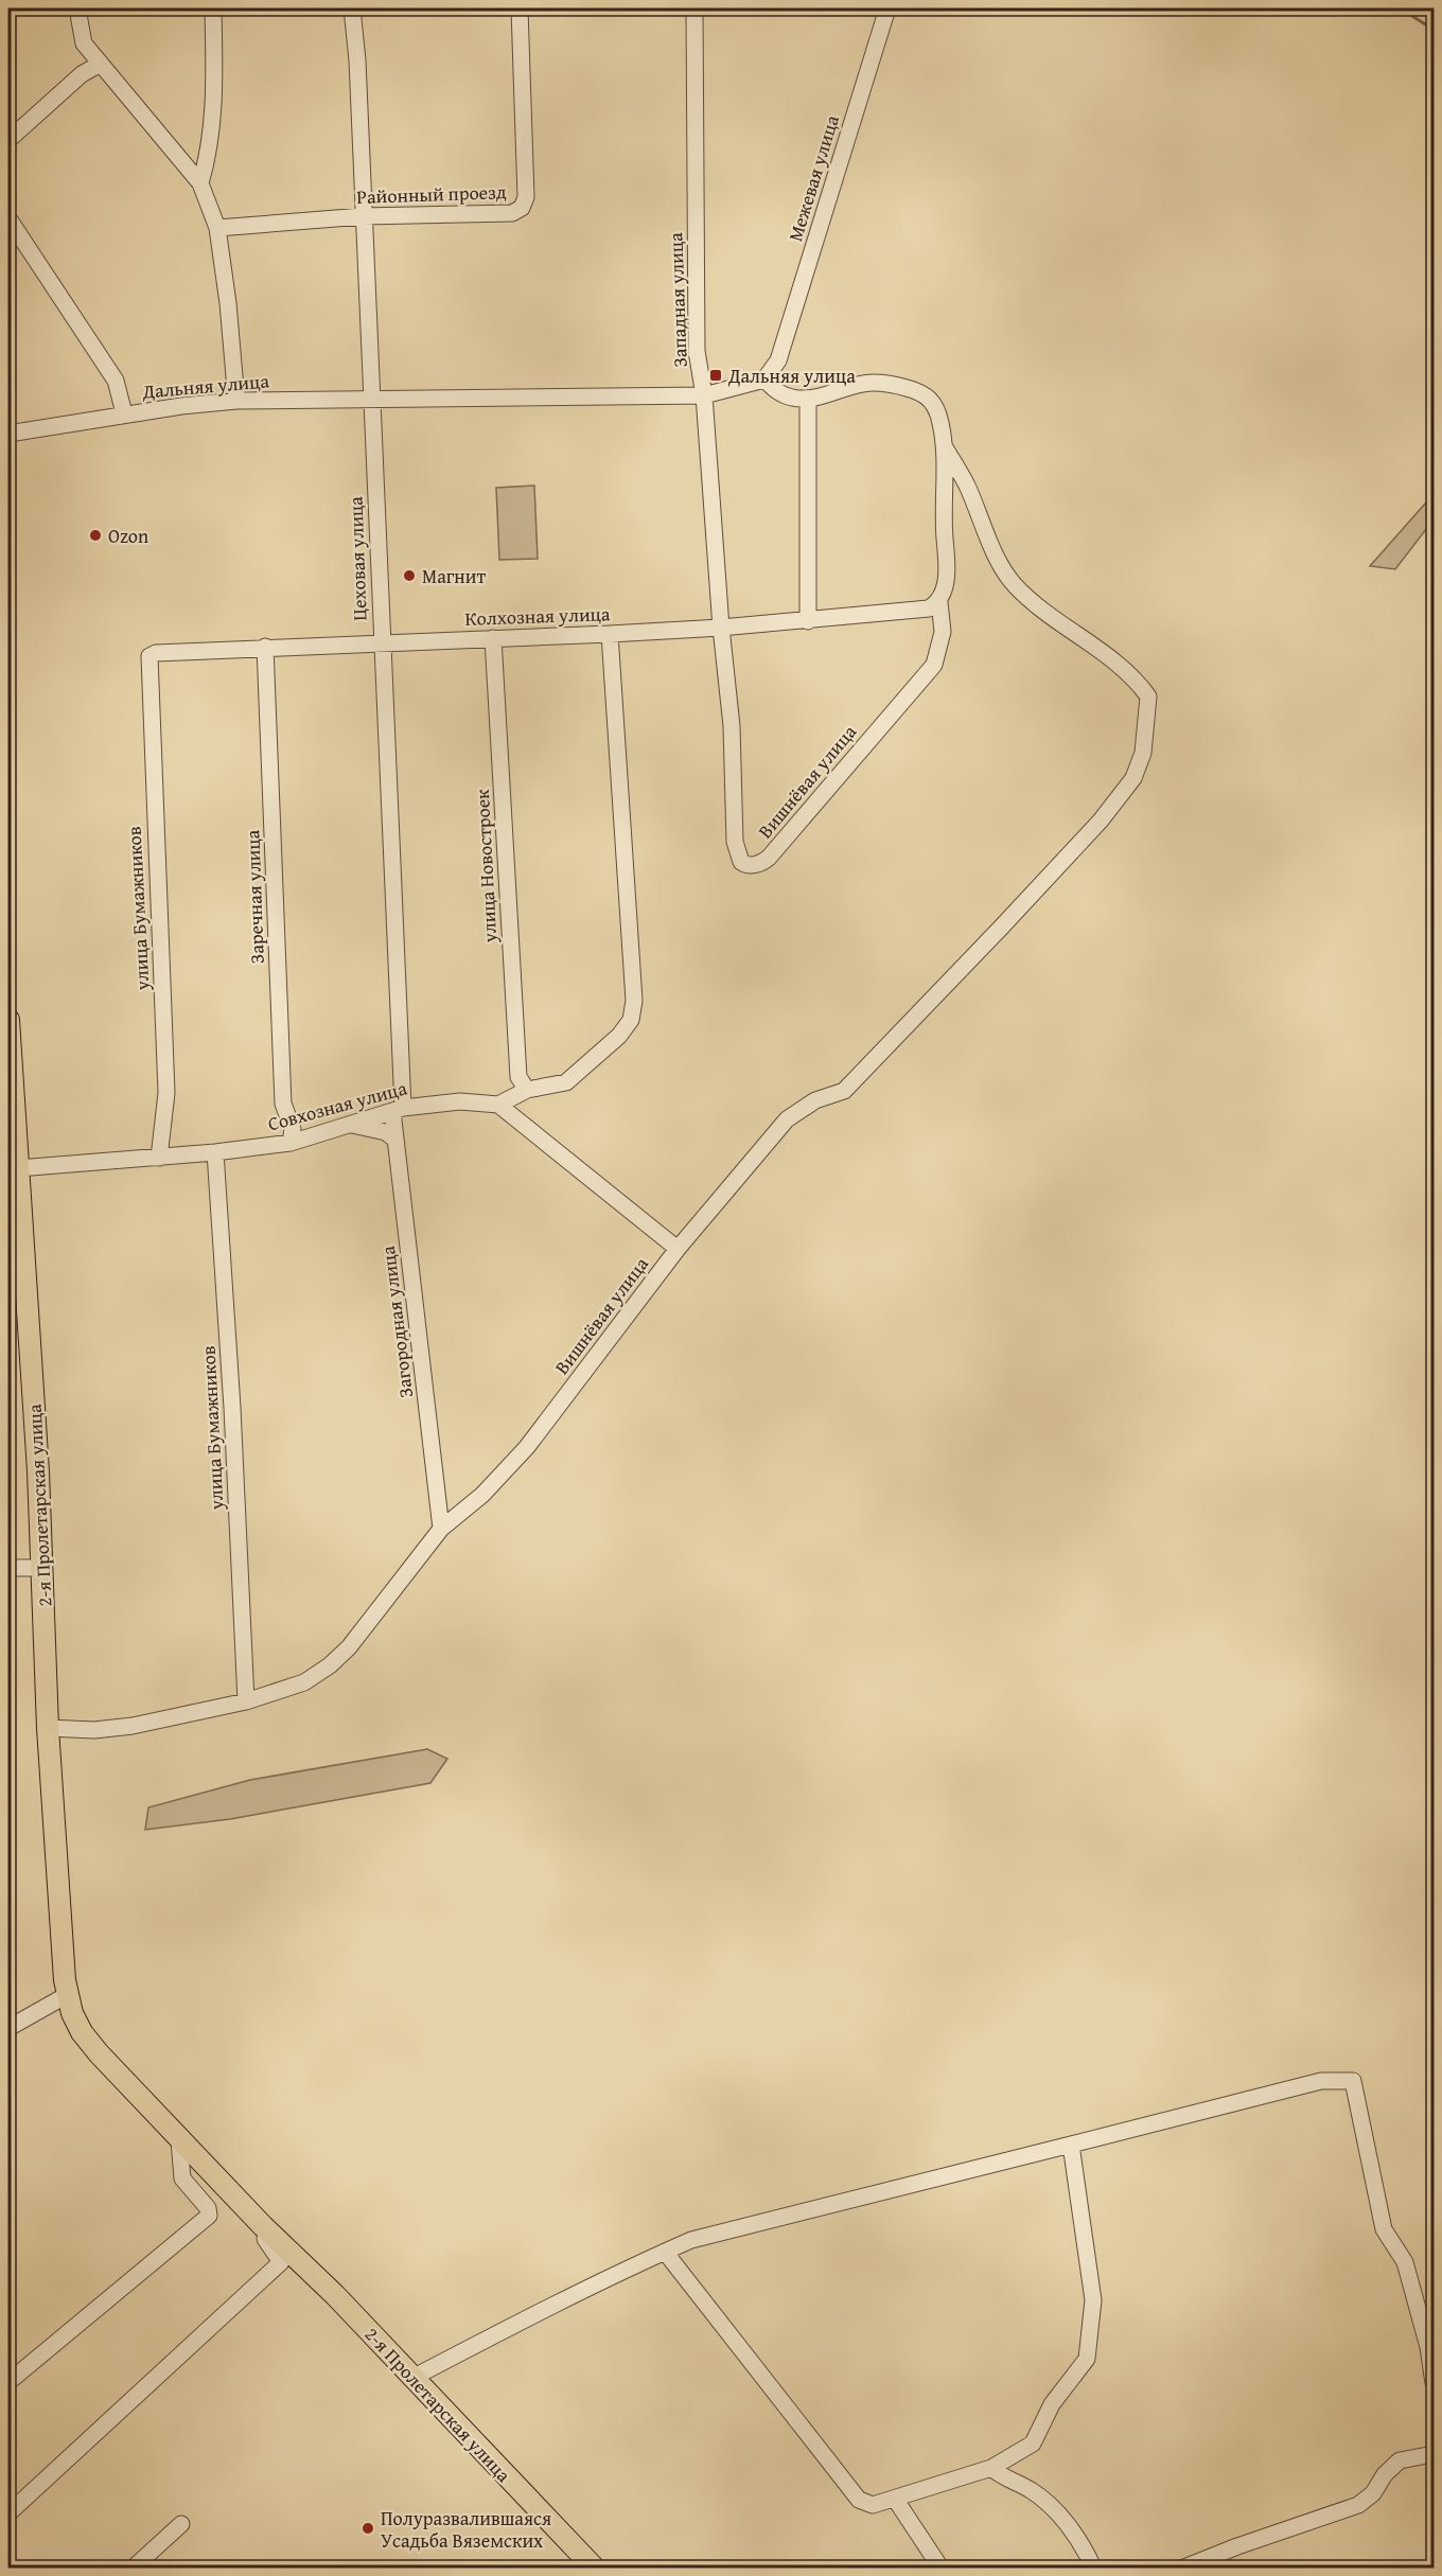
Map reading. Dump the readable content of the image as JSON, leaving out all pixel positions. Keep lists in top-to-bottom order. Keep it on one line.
{"streets":{"main road":["2-я Пролетарская улица"],"street":["Межевая улица","Районный проезд","Западная улица","Дальняя улица","Цеховая улица","Колхозная улица","Вишнёвая улица","улица Новостроек","Заречная улица","улица Бумажников","Совхозная улица","Загородная улица"]},"crossings":[["Межевая улица","Дальняя улица"],["Районный проезд","Цеховая улица"],["Западная улица","Дальняя улица"],["Западная улица","Колхозная улица"],["Западная улица","Вишнёвая улица"],["Дальняя улица","Цеховая улица"],["Цеховая улица","Колхозная улица"],["Цеховая улица","Совхозная улица"],["Цеховая улица","Загородная улица"],["Колхозная улица","Вишнёвая улица"],["Колхозная улица","улица Новостроек"],["Колхозная улица","Заречная улица"],["Колхозная улица","улица Бумажников"],["Вишнёвая улица","улица Бумажников"],["Вишнёвая улица","Загородная улица"],["Вишнёвая улица","2-я Пролетарская улица"],["Заречная улица","Совхозная улица"],["улица Бумажников","Совхозная улица"],["Совхозная улица","Загородная улица"],["Совхозная улица","2-я Пролетарская улица"]],"places":{"transit":["Дальняя улица"],"other":["Ozon","Магнит","Полуразвалившаяся Усадьба Вяземских"]}}
